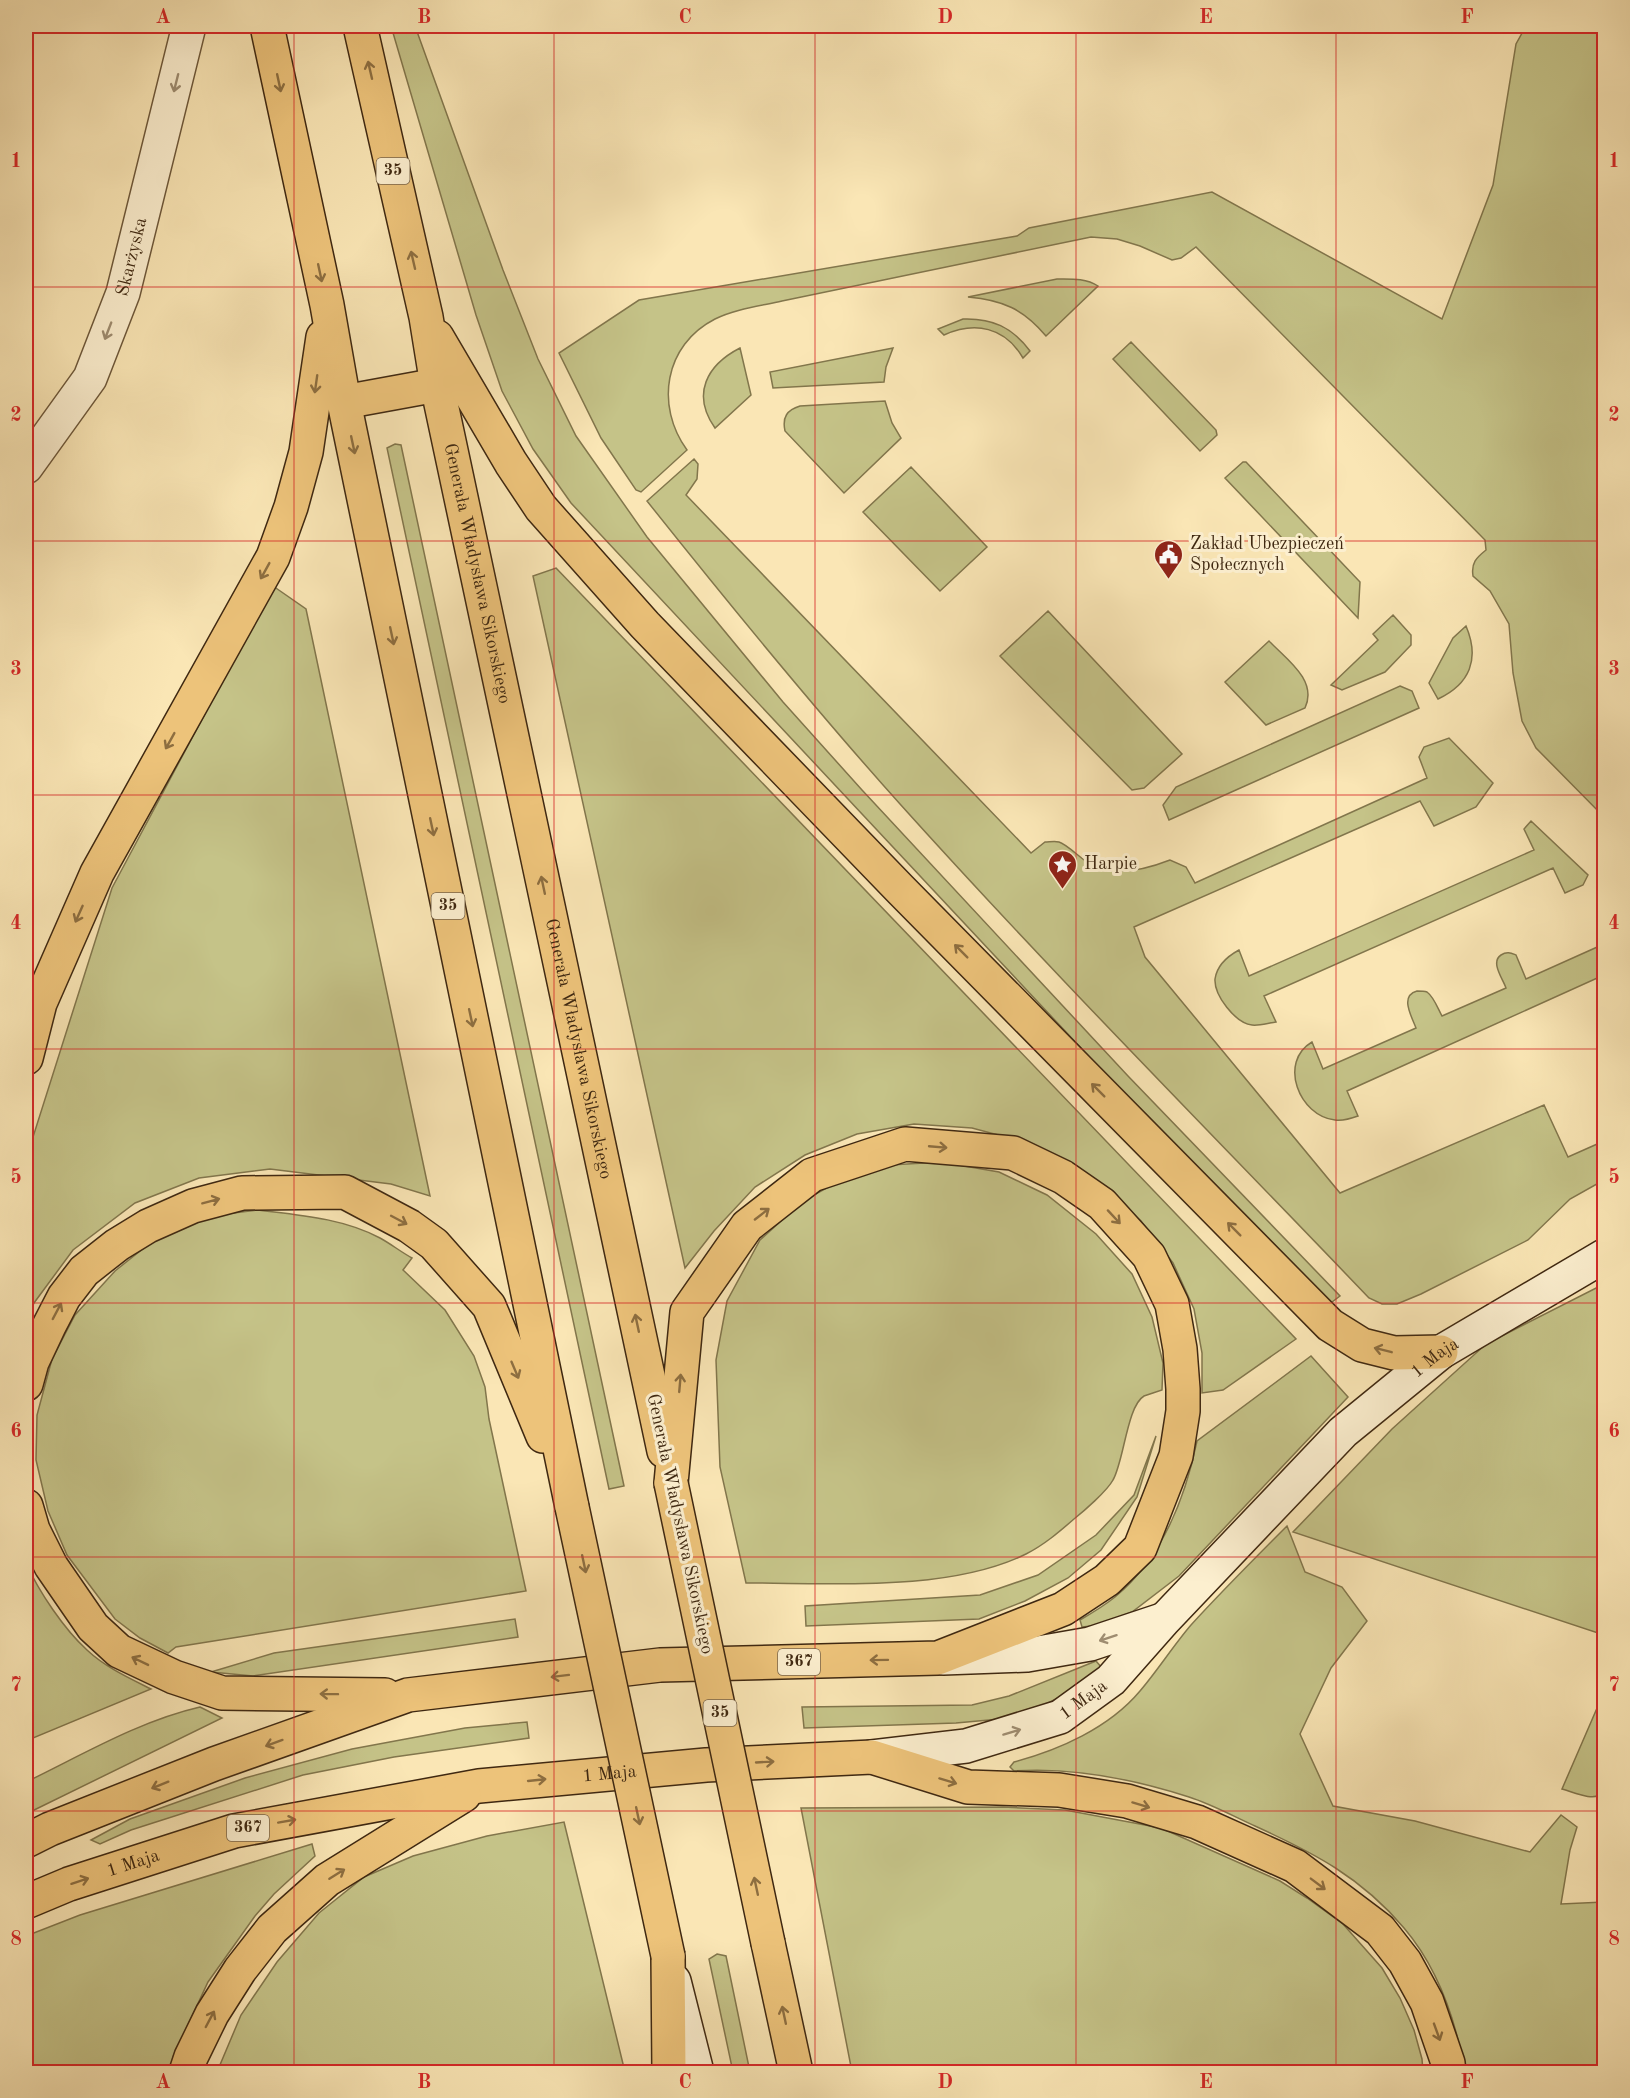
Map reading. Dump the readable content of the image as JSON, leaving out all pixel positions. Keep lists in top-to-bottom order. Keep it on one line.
{"streets":{"main road":["35","Generała Władysława Sikorskiego","1 Maja","367"],"street":["Skarżyska"]},"one_way":["Skarżyska"],"places":{"public building":["Zakład Ubezpieczeń Społecznych"],"place":["Harpie"]},"grid":{"columns":["A","B","C","D","E","F"],"rows":["1","2","3","4","5","6","7","8"]}}
